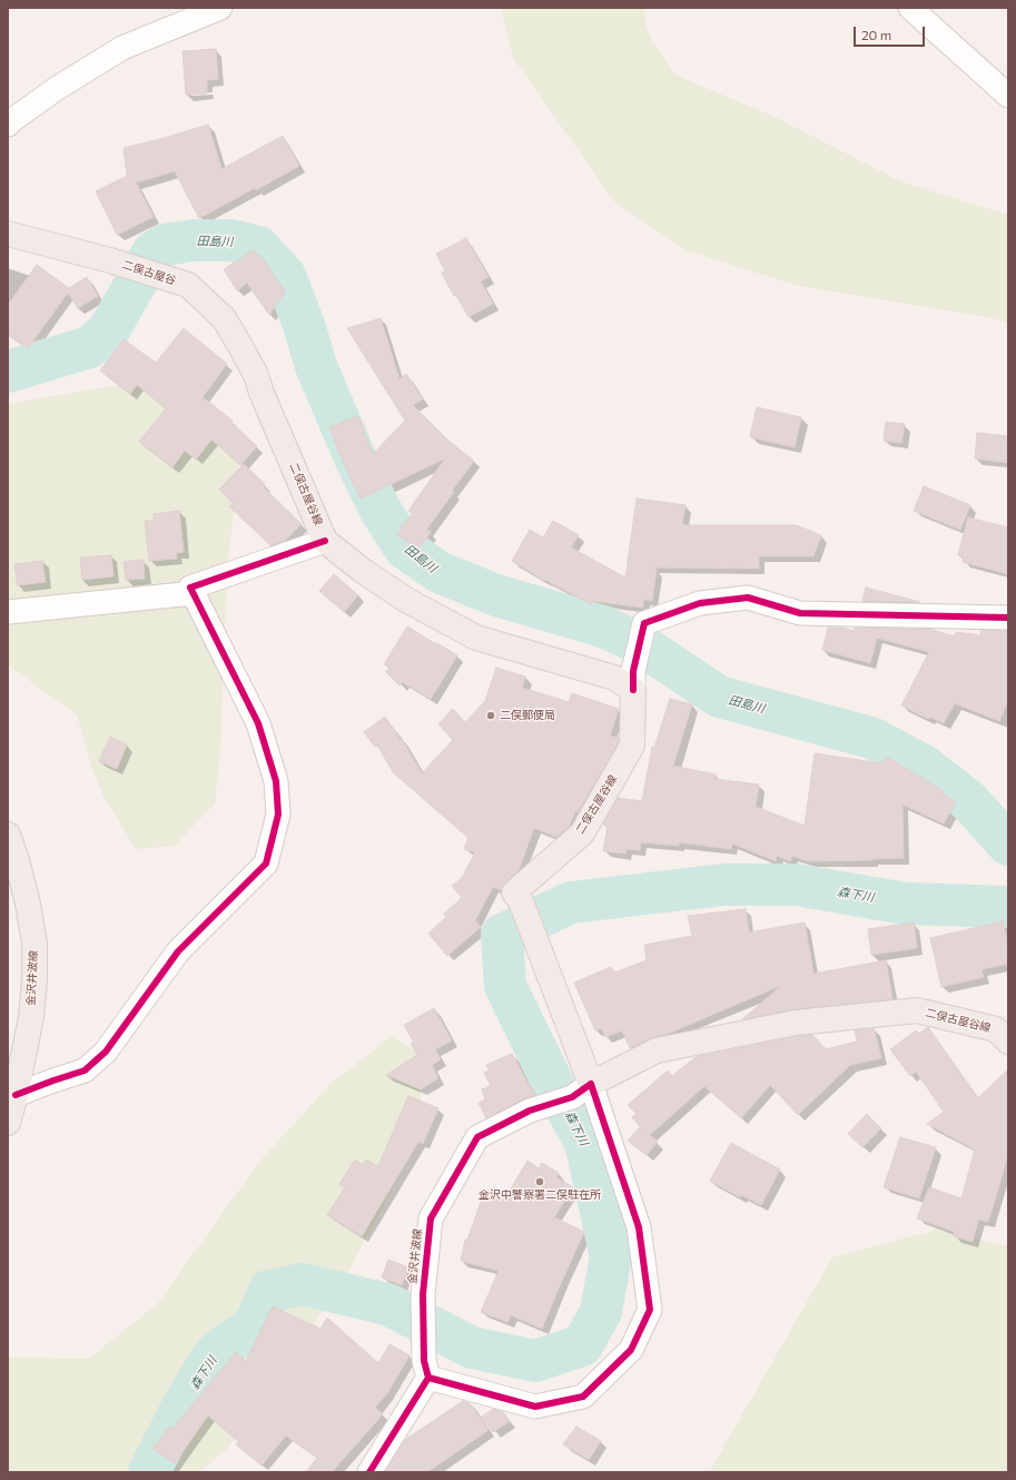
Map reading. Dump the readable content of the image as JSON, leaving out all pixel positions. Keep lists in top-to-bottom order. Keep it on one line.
{"streets":{"main road":["二俣古屋谷","二俣古屋谷線","金沢井波線"]},"crossings":[["二俣古屋谷","二俣古屋谷線"],["二俣古屋谷線","金沢井波線"]],"water":["田島川","森下川"],"places":["二俣郵便局","金沢中警察署二俣駐在所"],"scale_bar":"20 m"}
